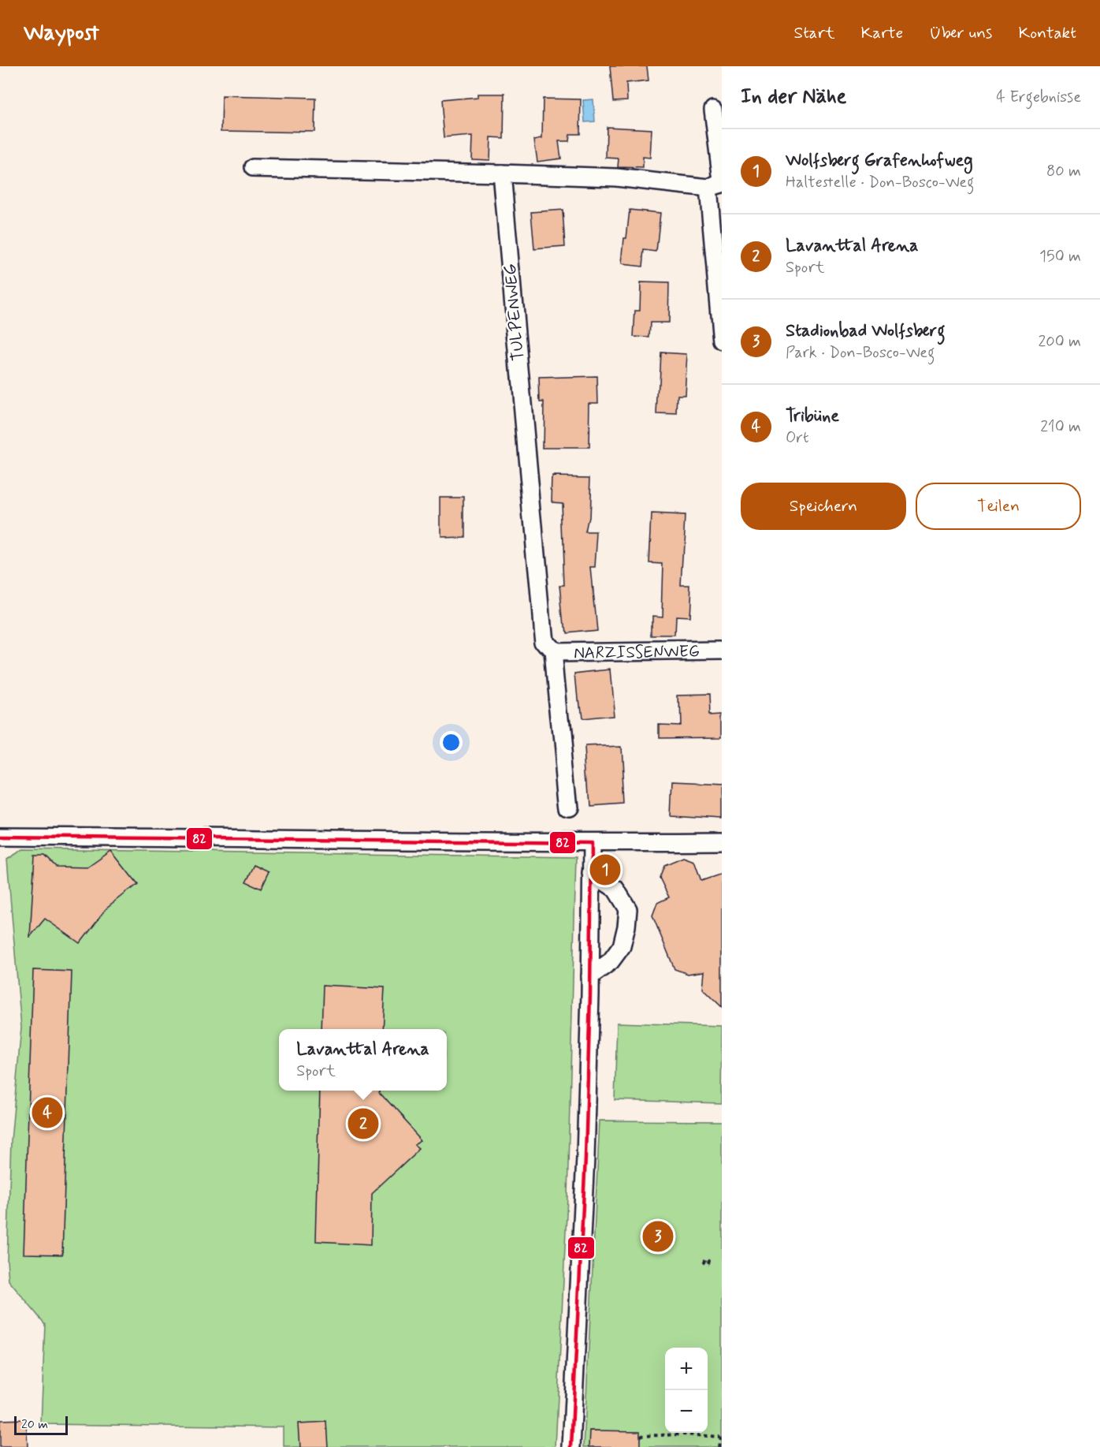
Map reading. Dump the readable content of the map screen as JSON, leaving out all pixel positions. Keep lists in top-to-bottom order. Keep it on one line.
{"streets":{"street":["TULPENWEG","NARZISSENWEG"]},"crossings":[["TULPENWEG","NARZISSENWEG"]],"lines":["transit line 82"],"scale_bar":"20 m","page":{"header":"Waypost","nav":["Start","Karte","Über uns","Kontakt"],"heading":["In der Nähe","4 Ergebnisse"],"list":[{"mark":"1","name":"Wolfsberg Grafenhofweg","note":"Haltestelle · Don-Bosco-Weg","value":"80 m"},{"mark":"2","name":"Lavanttal Arena","note":"Sport","value":"150 m"},{"mark":"3","name":"Stadionbad Wolfsberg","note":"Park · Don-Bosco-Weg","value":"200 m"},{"mark":"4","name":"Tribüne","note":"Ort","value":"210 m"}],"buttons":["Speichern","Teilen"],"pins":["1","4","2","3"],"popup":["Lavanttal Arena","Sport"],"map_buttons":["+","−"],"scale":"20 m"}}
